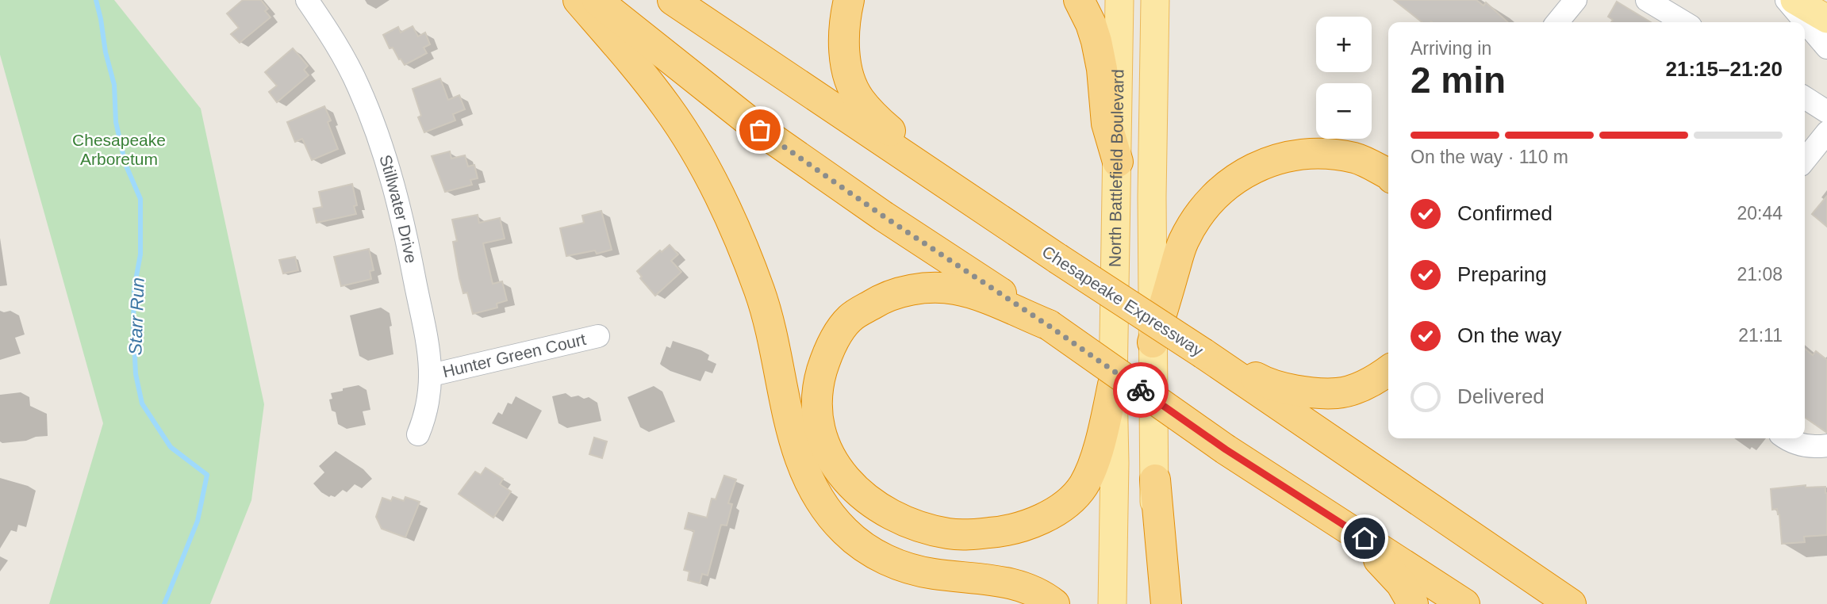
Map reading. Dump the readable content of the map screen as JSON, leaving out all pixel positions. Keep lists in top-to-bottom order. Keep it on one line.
{"streets":{"highway":["Chesapeake Expressway"],"main road":["North Battlefield Boulevard"],"street":["Stillwater Drive","Hunter Green Court"]},"crossings":[["Stillwater Drive","Hunter Green Court"]],"water":["Starr Run"],"parks":["Chesapeake Arboretum"],"page":{"map_buttons":["+","−"],"heading":["2 min","Arriving in","21:15–21:20"],"bar":"On the way · 110 m","list":[["Confirmed","20:44"],["Preparing","21:08"],["On the way","21:11"],"Delivered"]}}
